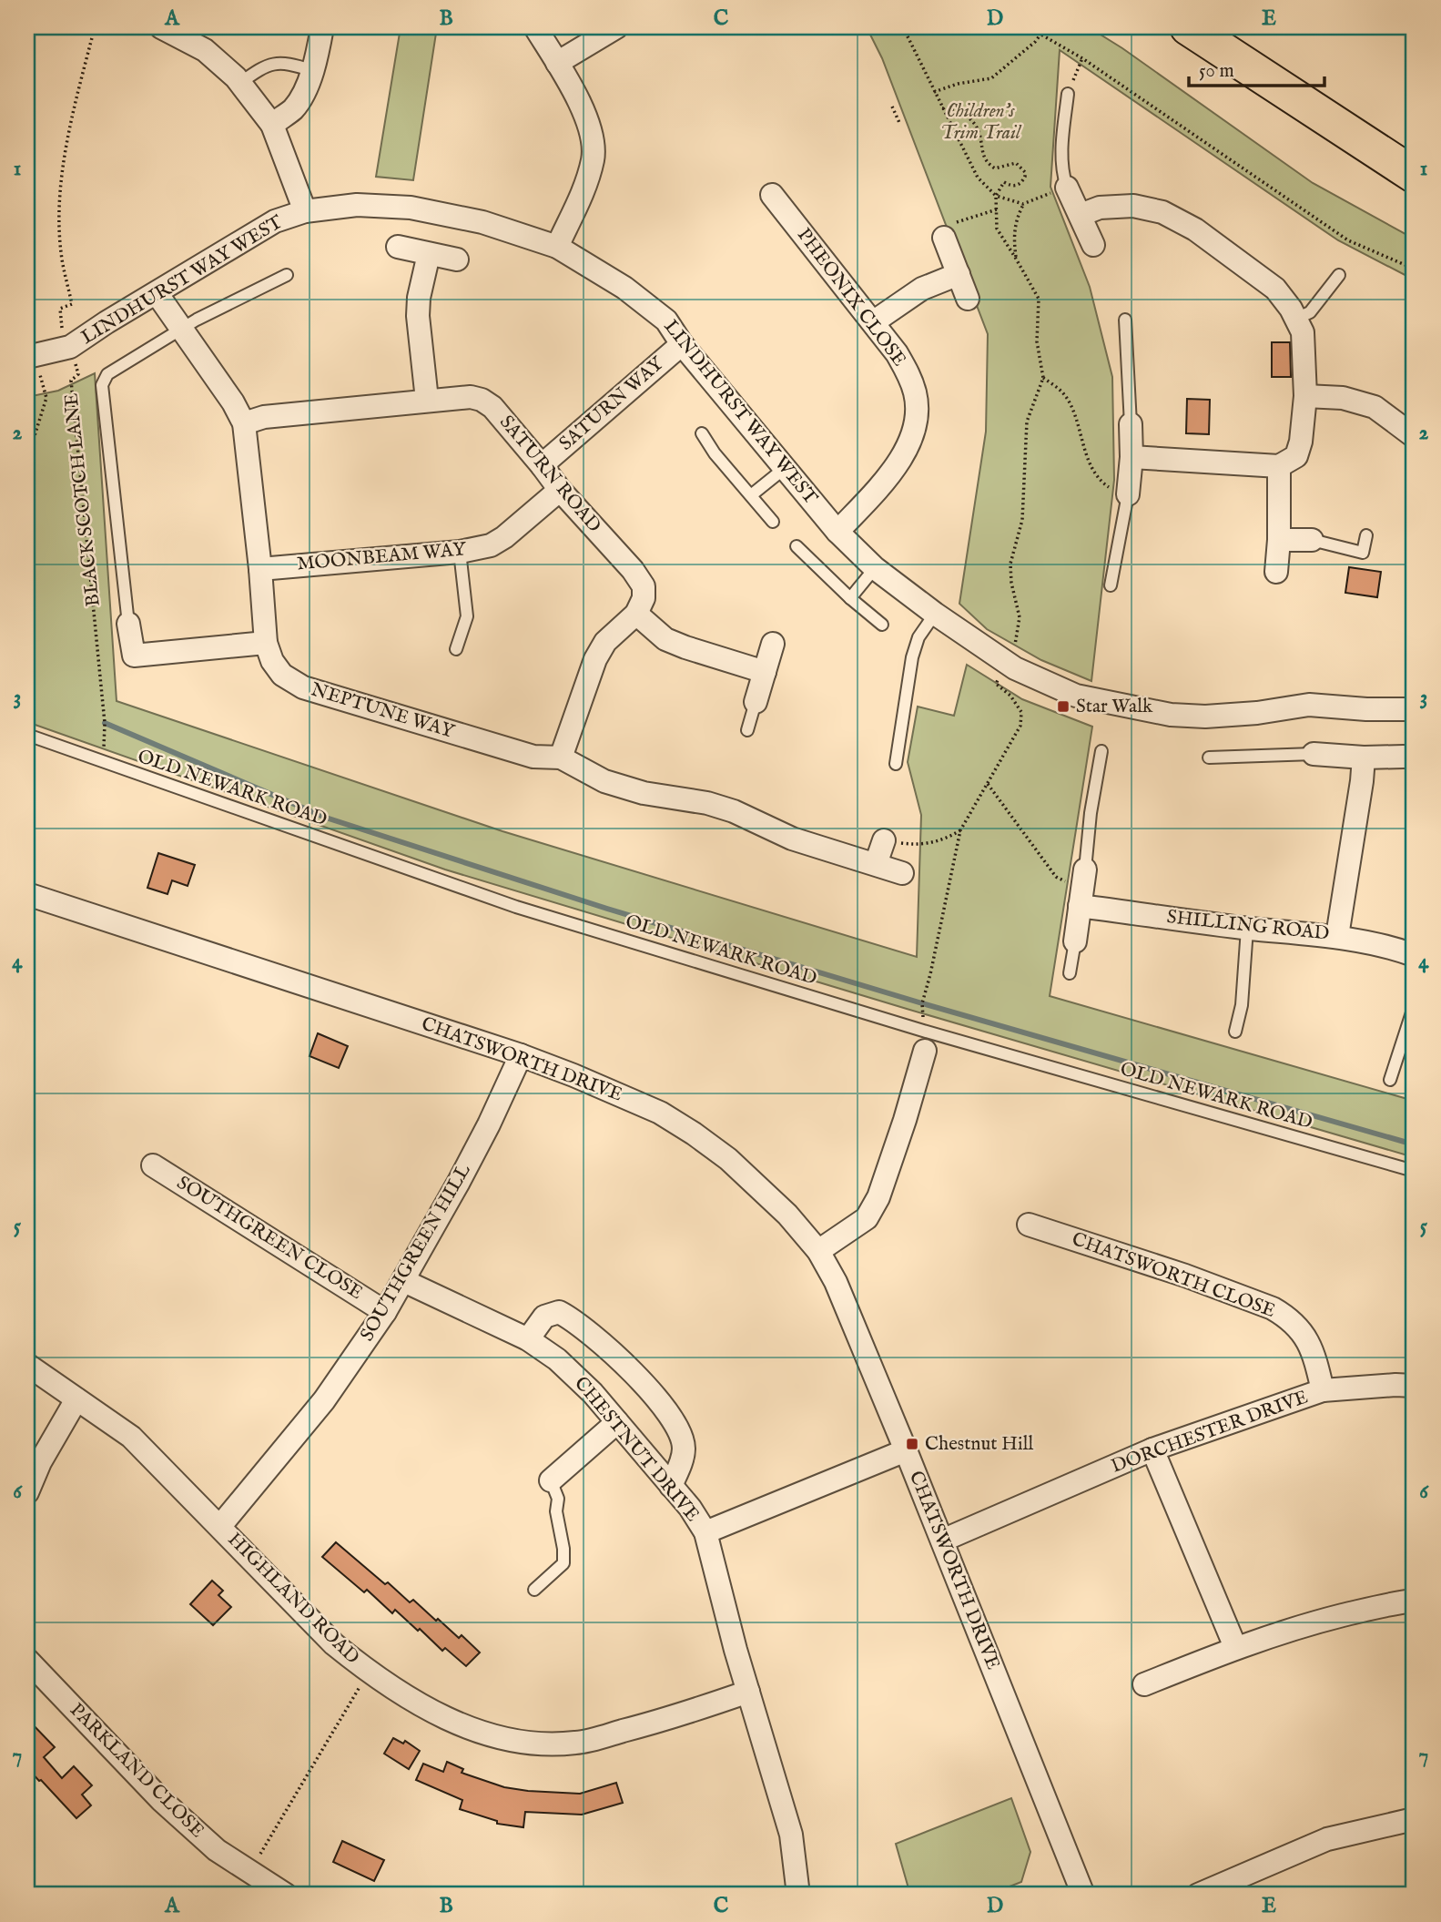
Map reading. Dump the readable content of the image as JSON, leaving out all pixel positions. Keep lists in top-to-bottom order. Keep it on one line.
{"streets":{"street":["LINDHURST WAY WEST","PHEONIX CLOSE","SATURN WAY","SATURN ROAD","MOONBEAM WAY","NEPTUNE WAY","SHILLING ROAD","CHATSWORTH DRIVE","SOUTHGREEN CLOSE","SOUTHGREEN HILL","CHATSWORTH CLOSE","DORCHESTER DRIVE","CHESTNUT DRIVE","HIGHLAND ROAD","PARKLAND CLOSE"],"lane":["OLD NEWARK ROAD"],"path":["BLACK SCOTCH LANE"]},"crossings":[["LINDHURST WAY WEST","PHEONIX CLOSE"],["LINDHURST WAY WEST","SATURN WAY"],["LINDHURST WAY WEST","BLACK SCOTCH LANE"],["LINDHURST WAY WEST","NEPTUNE WAY"],["SATURN WAY","SATURN ROAD"],["SATURN ROAD","MOONBEAM WAY"],["SATURN ROAD","NEPTUNE WAY"],["BLACK SCOTCH LANE","OLD NEWARK ROAD"],["MOONBEAM WAY","NEPTUNE WAY"],["CHATSWORTH DRIVE","SOUTHGREEN HILL"],["CHATSWORTH DRIVE","DORCHESTER DRIVE"],["SOUTHGREEN CLOSE","SOUTHGREEN HILL"],["SOUTHGREEN HILL","CHESTNUT DRIVE"],["SOUTHGREEN HILL","HIGHLAND ROAD"],["CHATSWORTH CLOSE","DORCHESTER DRIVE"],["CHESTNUT DRIVE","HIGHLAND ROAD"]],"parks":["Children's Trim Trail"],"places":{"transit":["Star Walk","Chestnut Hill"]},"scale_bar":"50 m","grid":{"columns":["A","B","C","D","E"],"rows":["1","2","3","4","5","6","7"]}}
